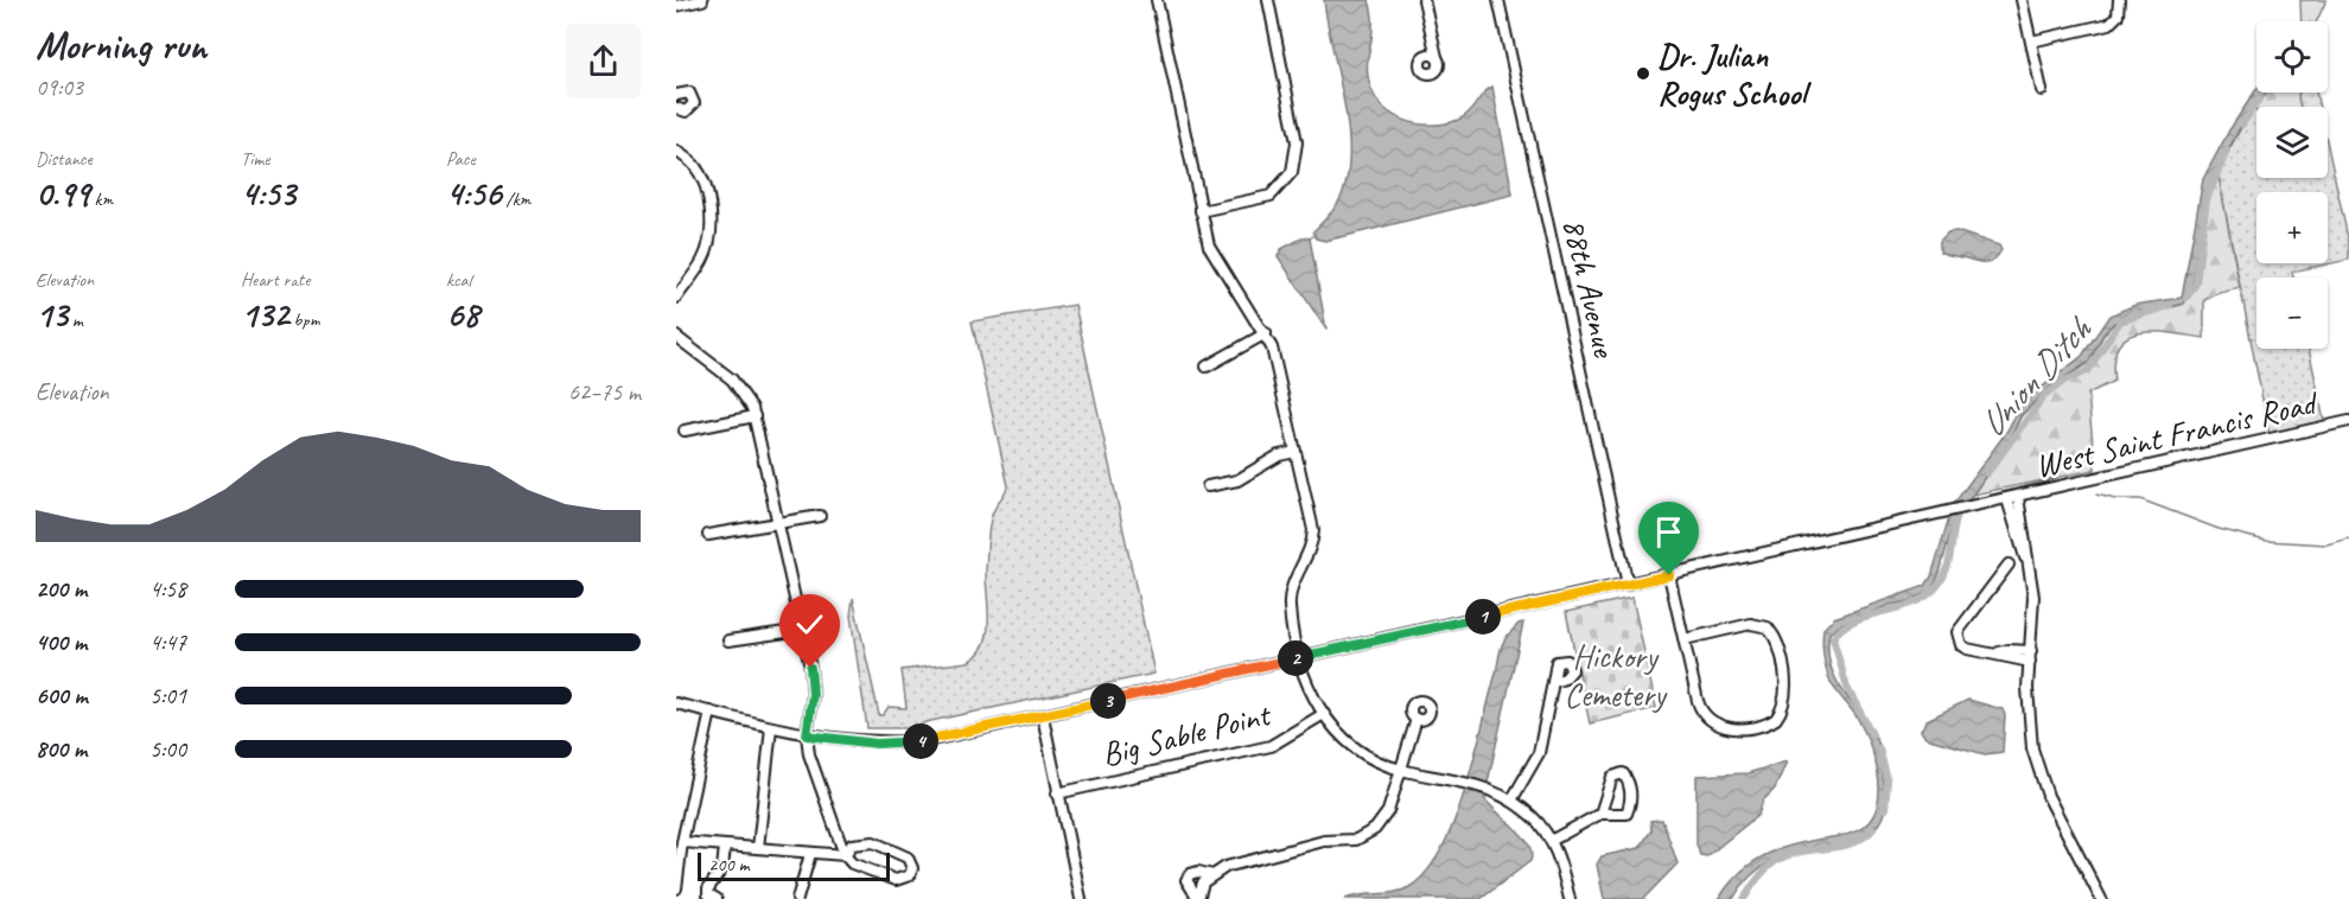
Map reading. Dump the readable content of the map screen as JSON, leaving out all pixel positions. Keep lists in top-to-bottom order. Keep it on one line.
{"streets":{"street":["88th Avenue","West Saint Francis Road","Big Sable Point"]},"crossings":[["88th Avenue","West Saint Francis Road"]],"water":["Union Ditch"],"parks":["Hickory Cemetery"],"places":["Dr. Julian Rogus School"],"scale_bar":"200 m","page":{"heading":["Morning run","09:03"],"map_buttons":["+","−"],"stats":[["Distance","0.99 km"],["Time","4:53"],["Pace","4:56 /km"],["Elevation","13 m"],["Heart rate","132 bpm"],["kcal","68"]],"chart":["Elevation","62–75 m"],"list":[{"name":"200 m","note":"4:58"},{"name":"400 m","note":"4:47"},{"name":"600 m","note":"5:01"},{"name":"800 m","note":"5:00"}],"pins":["1","2","3","4"],"scale":"200 m"}}
